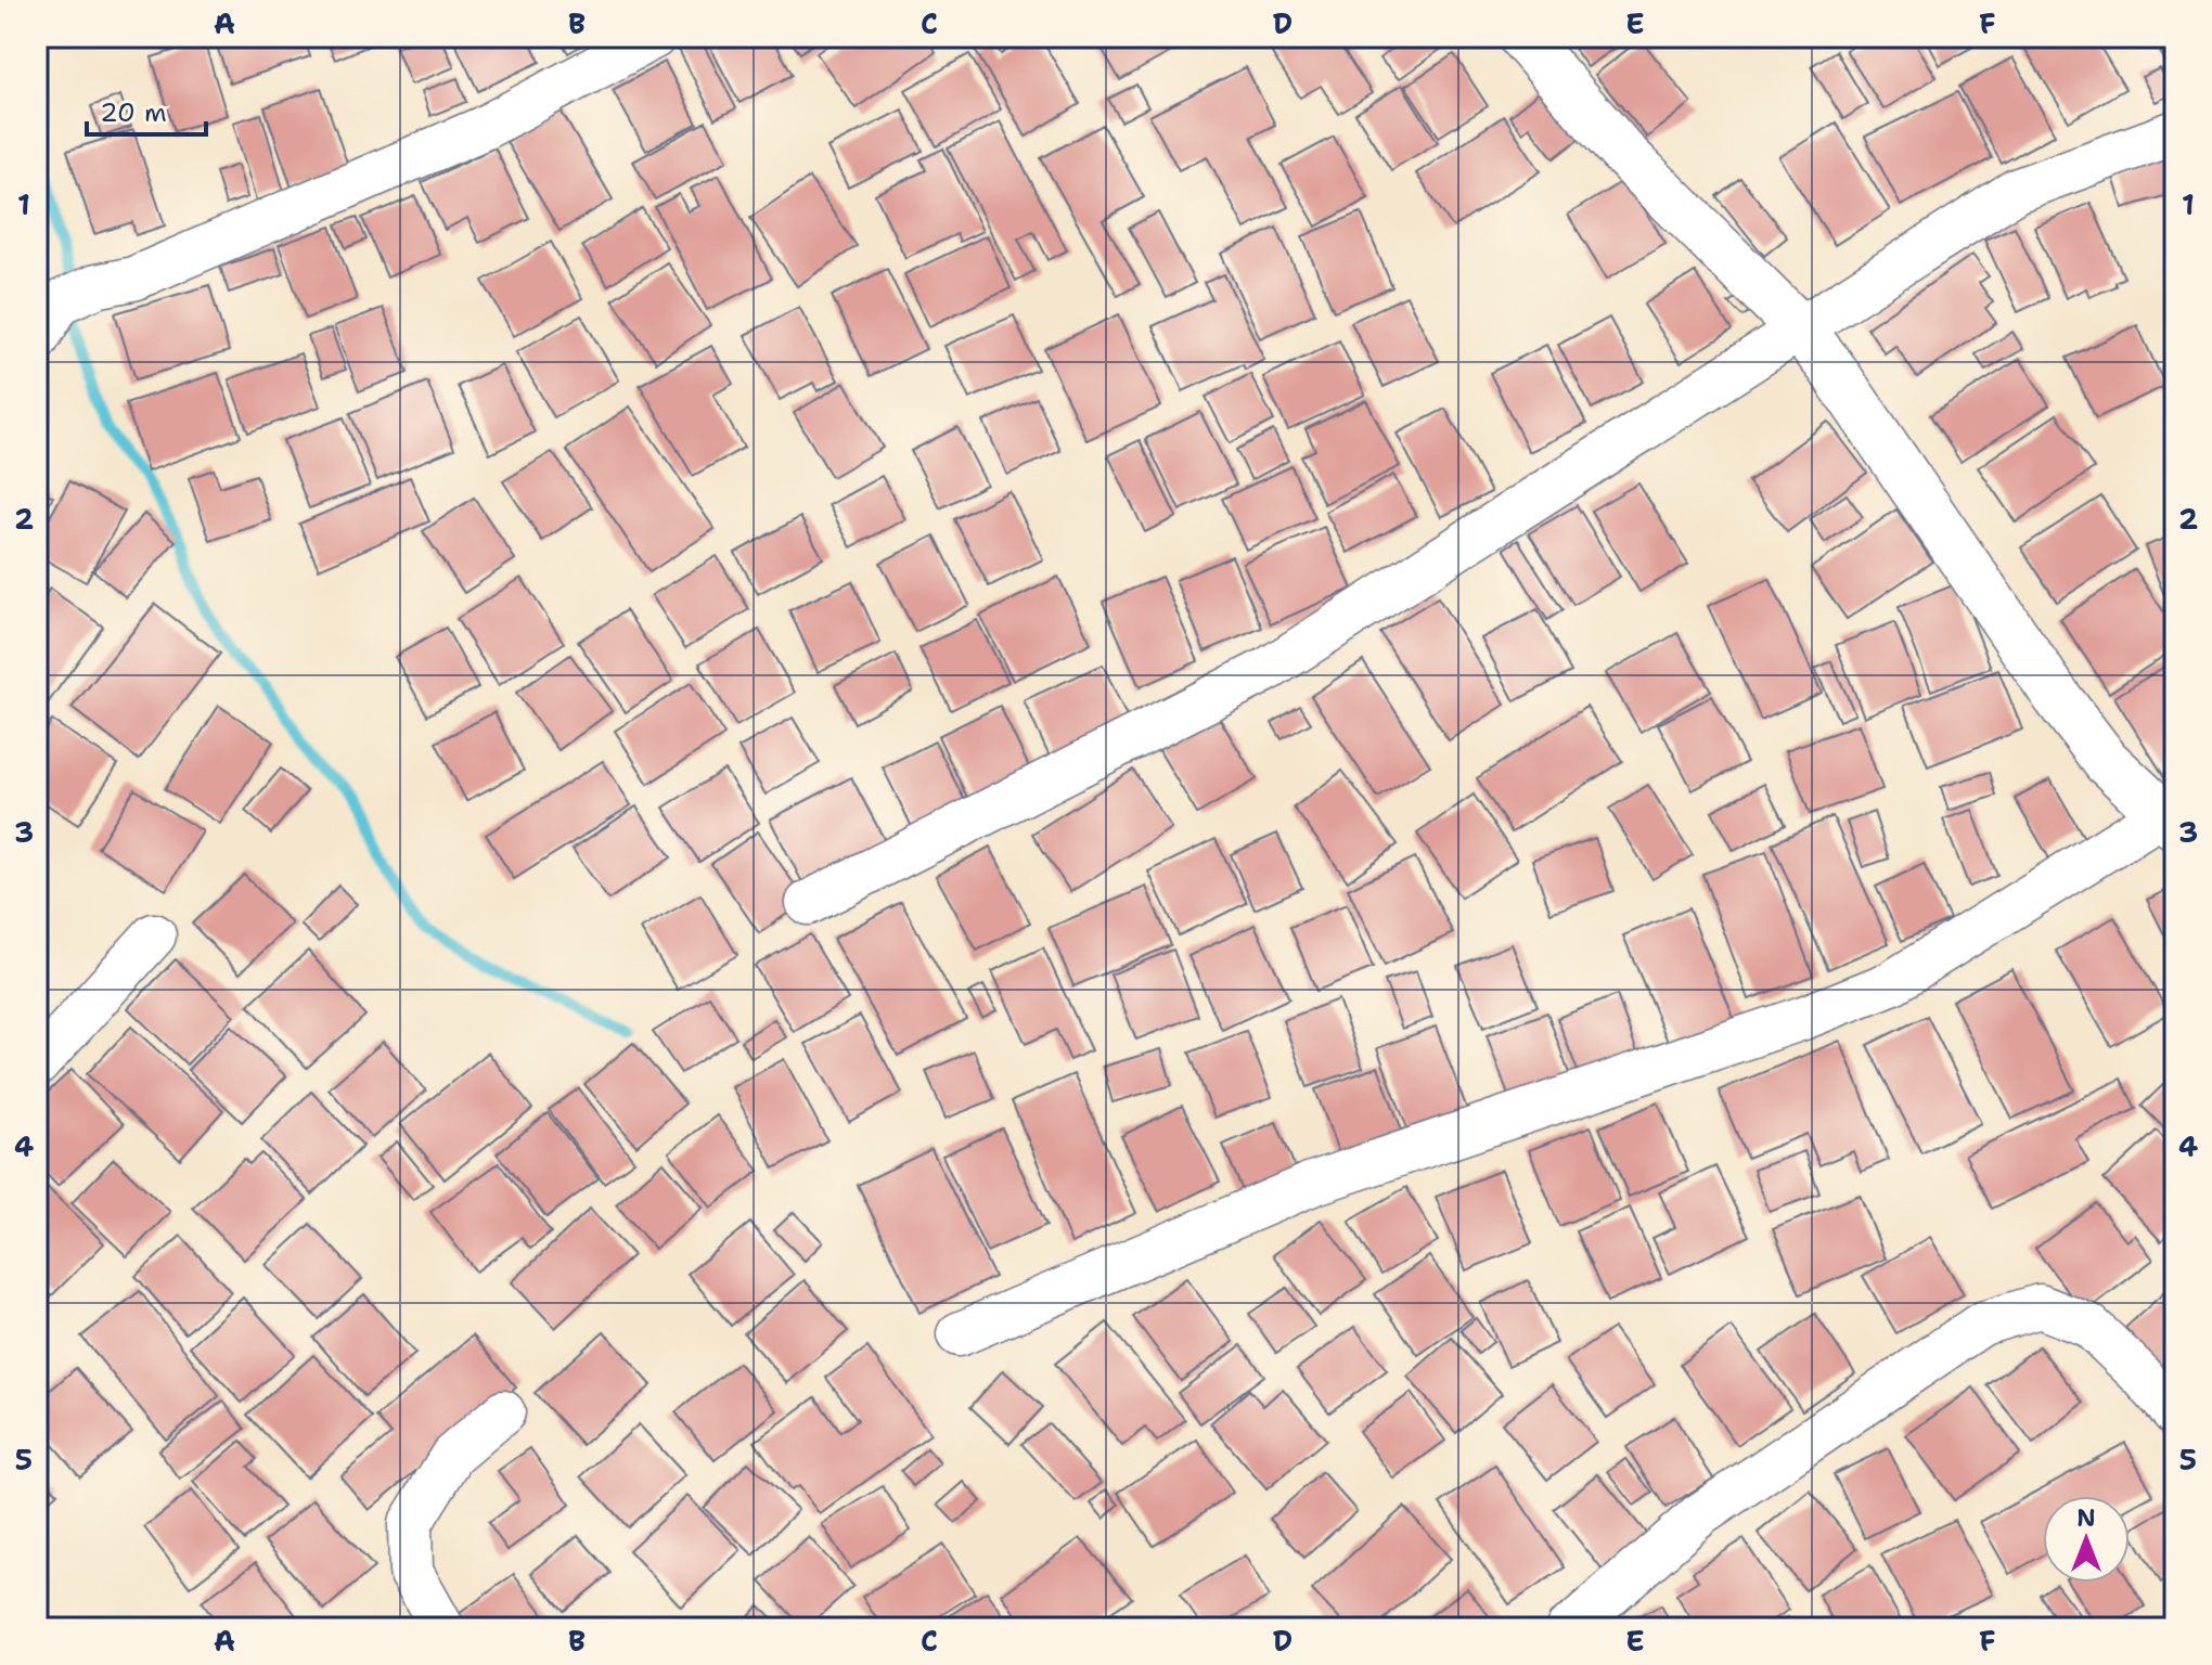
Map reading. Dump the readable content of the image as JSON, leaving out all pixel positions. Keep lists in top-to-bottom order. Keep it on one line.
{"scale_bar":"20 m","north":"top","grid":{"columns":["A","B","C","D","E","F"],"rows":["1","2","3","4","5"]}}
